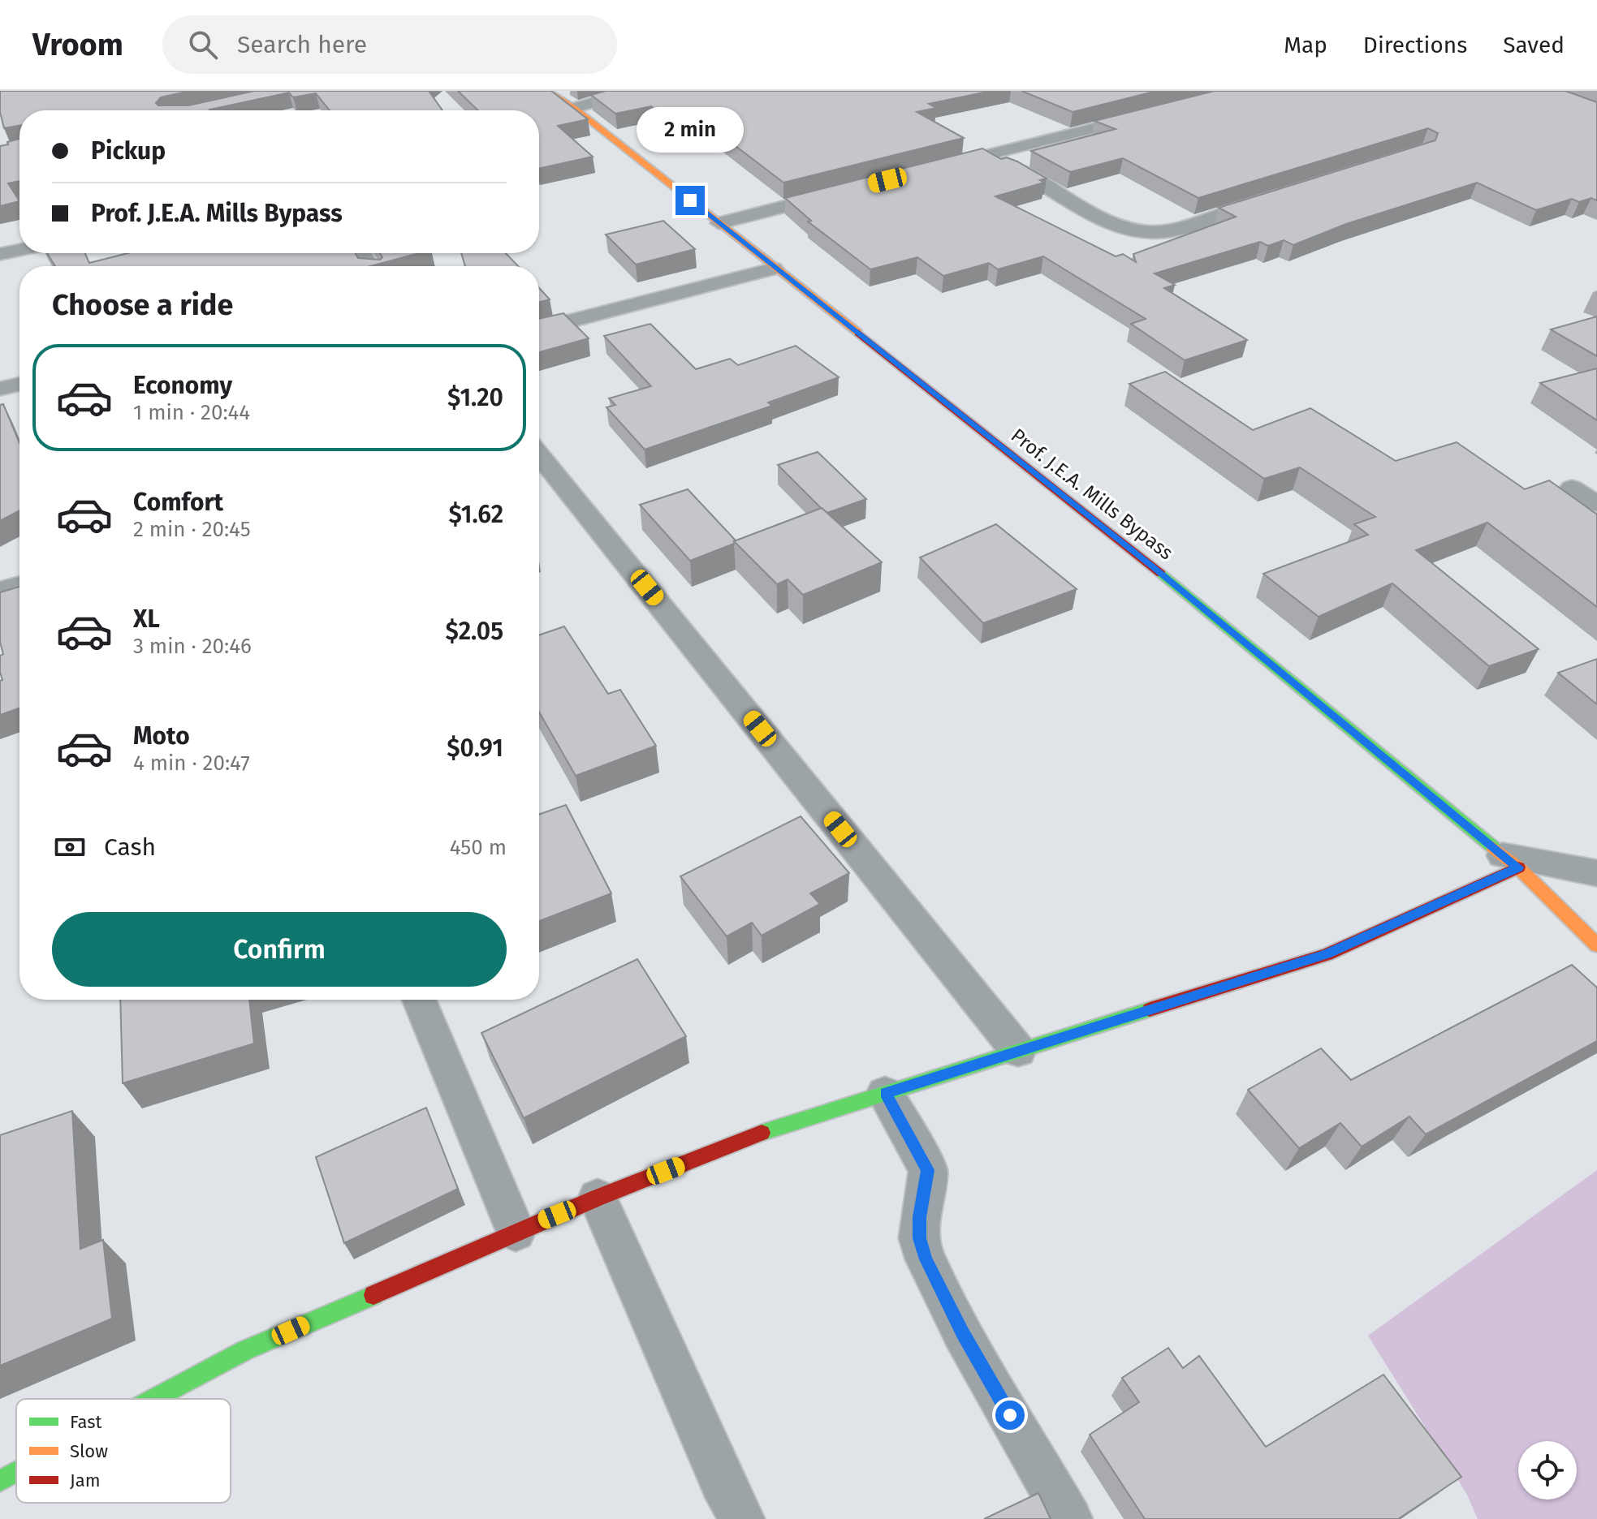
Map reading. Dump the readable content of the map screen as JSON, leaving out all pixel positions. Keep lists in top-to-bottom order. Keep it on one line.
{"streets":{"street":["Prof. J.E.A. Mills Bypass"]},"legend":["Fast","Slow","Jam"],"page":{"header":"Vroom","search":"Search here","nav":["Map","Directions","Saved"],"bubble":"2 min","banner":["Pickup","Prof. J.E.A. Mills Bypass"],"heading":"Choose a ride","list":[{"name":"Economy","note":"1 min · 20:44","value":"$1.20"},{"name":"Comfort","note":"2 min · 20:45","value":"$1.62"},{"name":"XL","note":"3 min · 20:46","value":"$2.05"},{"name":"Moto","note":"4 min · 20:47","value":"$0.91"}],"pay":["Cash","450 m"],"buttons":"Confirm"}}
